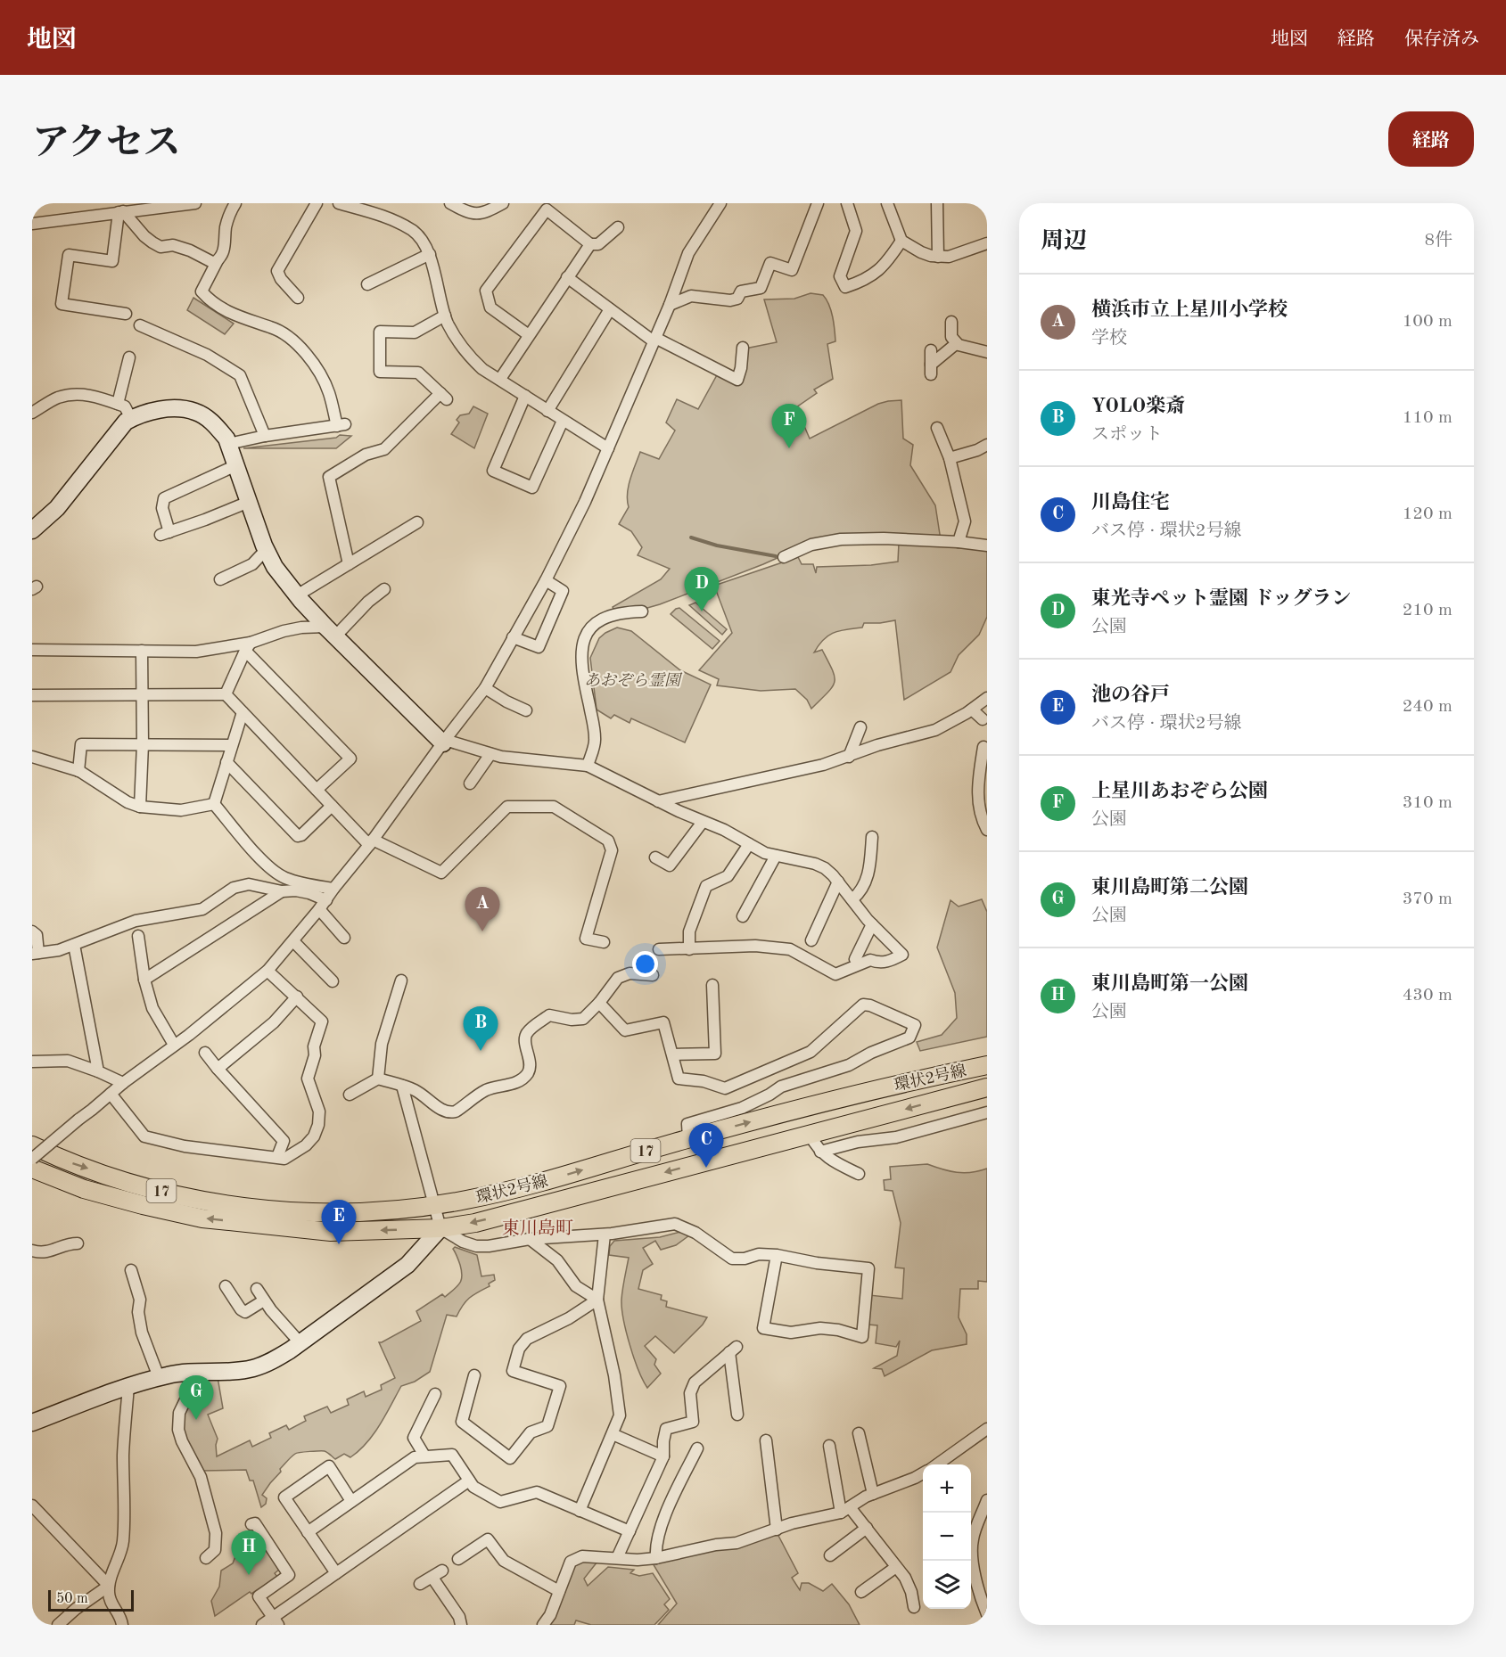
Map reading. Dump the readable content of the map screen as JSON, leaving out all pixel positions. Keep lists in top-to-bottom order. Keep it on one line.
{"streets":{"main road":["環状2号線","17"]},"districts":["東川島町"],"parks":["あおぞら霊園"],"scale_bar":"50 m","page":{"header":"地図","nav":["地図","経路","保存済み"],"title":"アクセス","buttons":"経路","heading":["周辺","8件"],"list":[{"mark":"A","name":"横浜市立上星川小学校","note":"学校","value":"100 m"},{"mark":"B","name":"YOLO楽斎","note":"スポット","value":"110 m"},{"mark":"C","name":"川島住宅","note":"バス停 · 環状2号線","value":"120 m"},{"mark":"D","name":"東光寺ペット霊園 ドッグラン","note":"公園","value":"210 m"},{"mark":"E","name":"池の谷戸","note":"バス停 · 環状2号線","value":"240 m"},{"mark":"F","name":"上星川あおぞら公園","note":"公園","value":"310 m"},{"mark":"G","name":"東川島町第二公園","note":"公園","value":"370 m"},{"mark":"H","name":"東川島町第一公園","note":"公園","value":"430 m"}],"pins":["F","D","A","B","C","E","G","H"],"map_buttons":["+","−"],"scale":"50 m"}}
